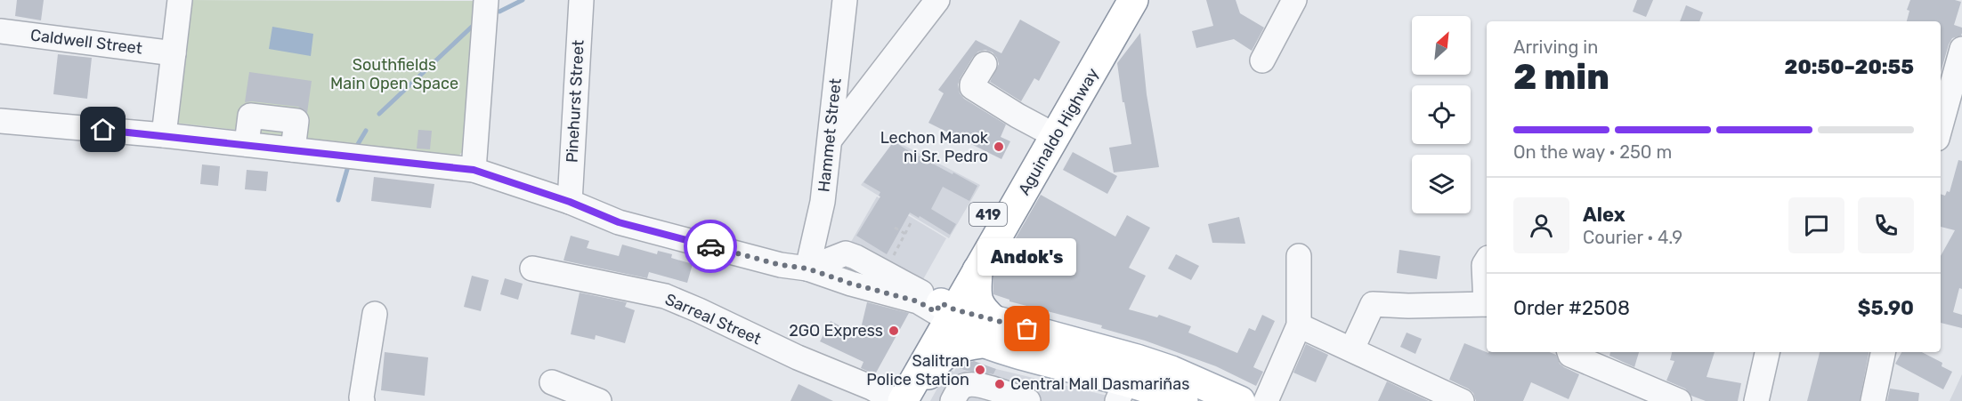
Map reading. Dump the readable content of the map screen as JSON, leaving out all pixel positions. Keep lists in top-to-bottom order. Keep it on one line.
{"streets":{"main road":["Aguinaldo Highway","419"],"street":["Caldwell Street","Pinehurst Street","Hammet Street","Sarreal Street"]},"crossings":[["Aguinaldo Highway","Sarreal Street"]],"parks":["Southfields Main Open Space"],"places":["Lechon Manok ni Sr. Pedro","Andok's","2GO Express","Salitran Police Station","Central Mall Dasmariñas"],"north":"top right","page":{"heading":["2 min","Arriving in","20:50–20:55"],"panel":["Alex","Courier · 4.9","Order #2508","$5.90"],"bar":"On the way · 250 m","bubble":"Andok's"}}
